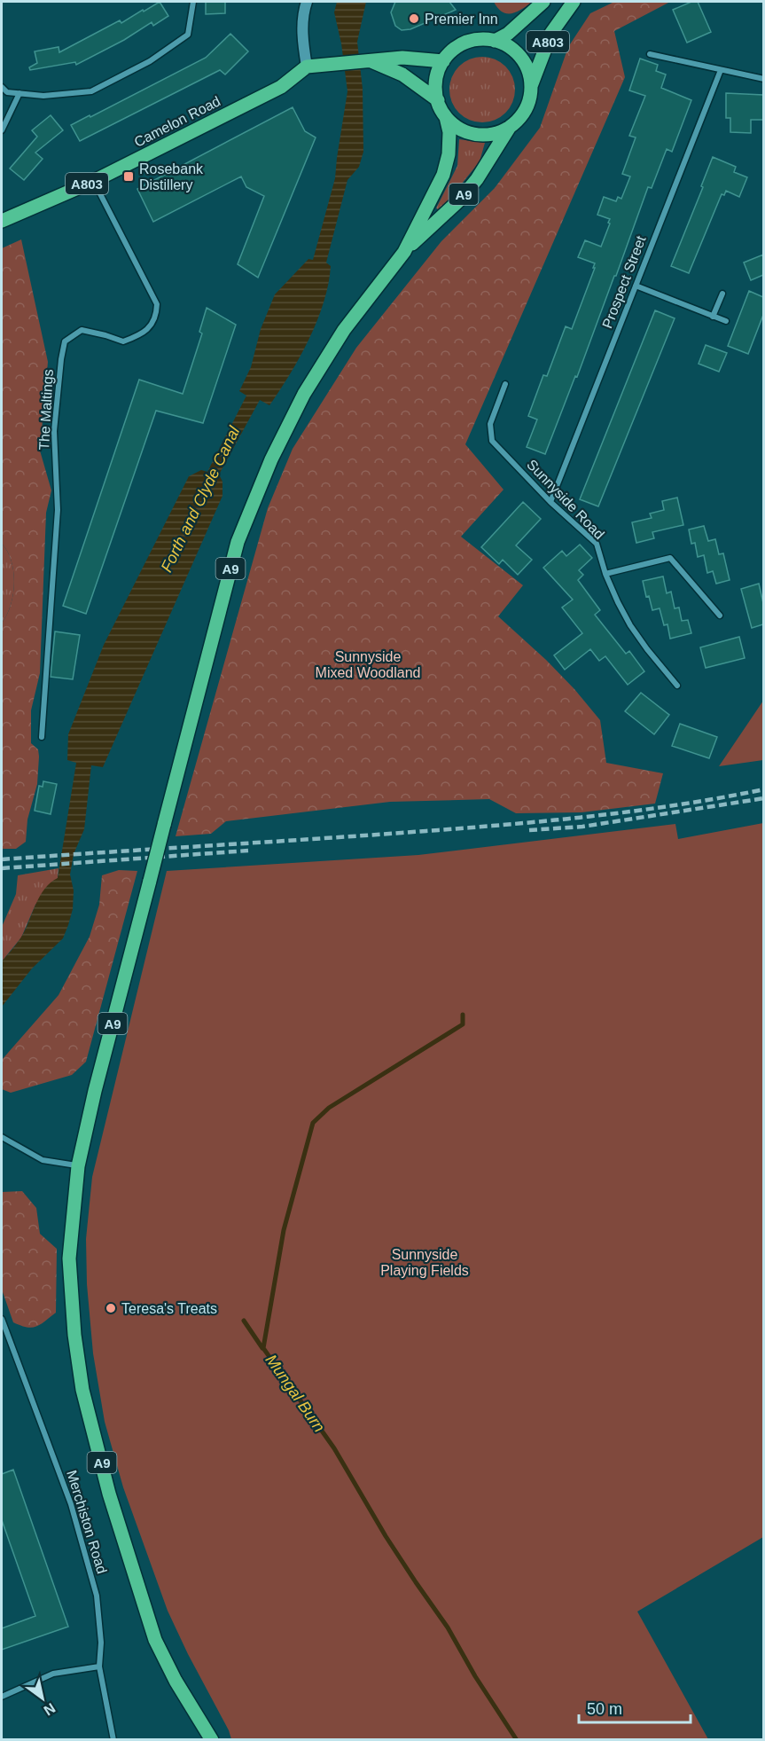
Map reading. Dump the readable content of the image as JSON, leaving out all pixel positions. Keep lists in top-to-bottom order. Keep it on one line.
{"streets":{"main road":["A803","Camelon Road","A9"],"street":["Prospect Street","The Maltings","Sunnyside Road","Merchiston Road"]},"crossings":[["A803","A9"],["Camelon Road","The Maltings"],["Prospect Street","Sunnyside Road"]],"water":["Forth and Clyde Canal","Mungal Burn"],"parks":["Sunnyside Mixed Woodland","Sunnyside Playing Fields"],"places":{"other":["Premier Inn","Teresa's Treats"],"transit":["Rosebank Distillery"]},"scale_bar":"50 m","north":"bottom right"}
